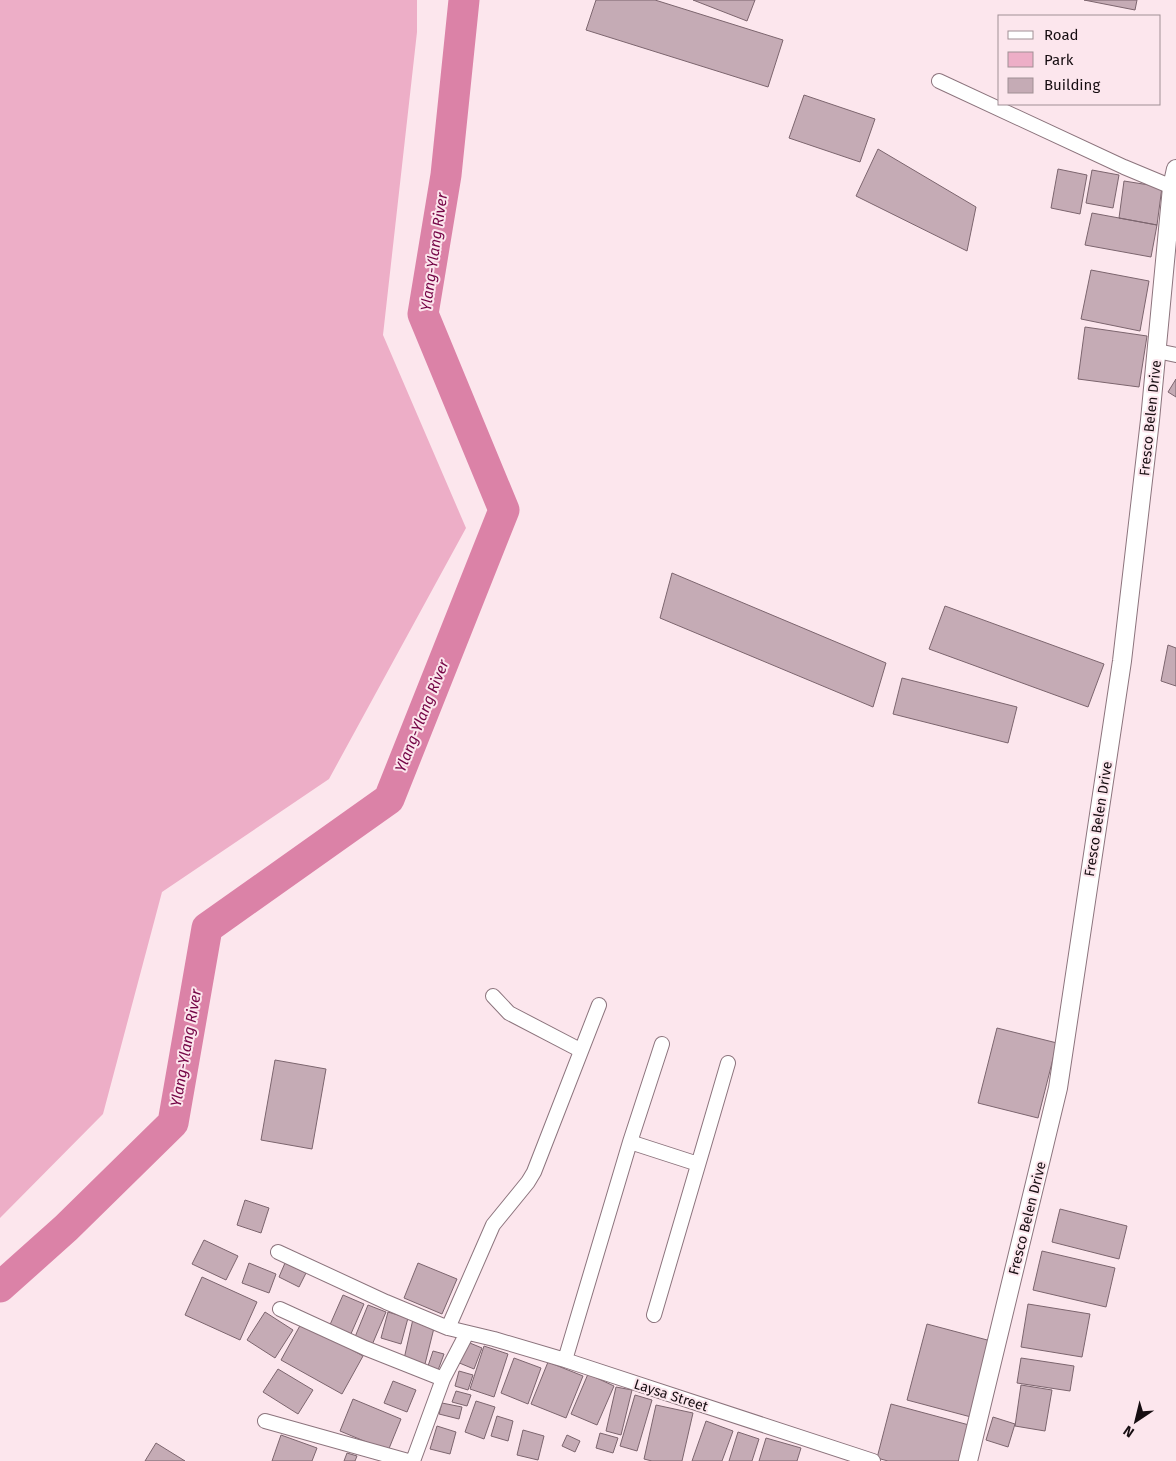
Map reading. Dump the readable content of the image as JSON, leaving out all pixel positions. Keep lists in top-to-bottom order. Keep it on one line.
{"streets":{"street":["Fresco Belen Drive","Laysa Street"]},"water":["Ylang-Ylang River"],"legend":["Road","Park","Building"],"north":"bottom left"}
